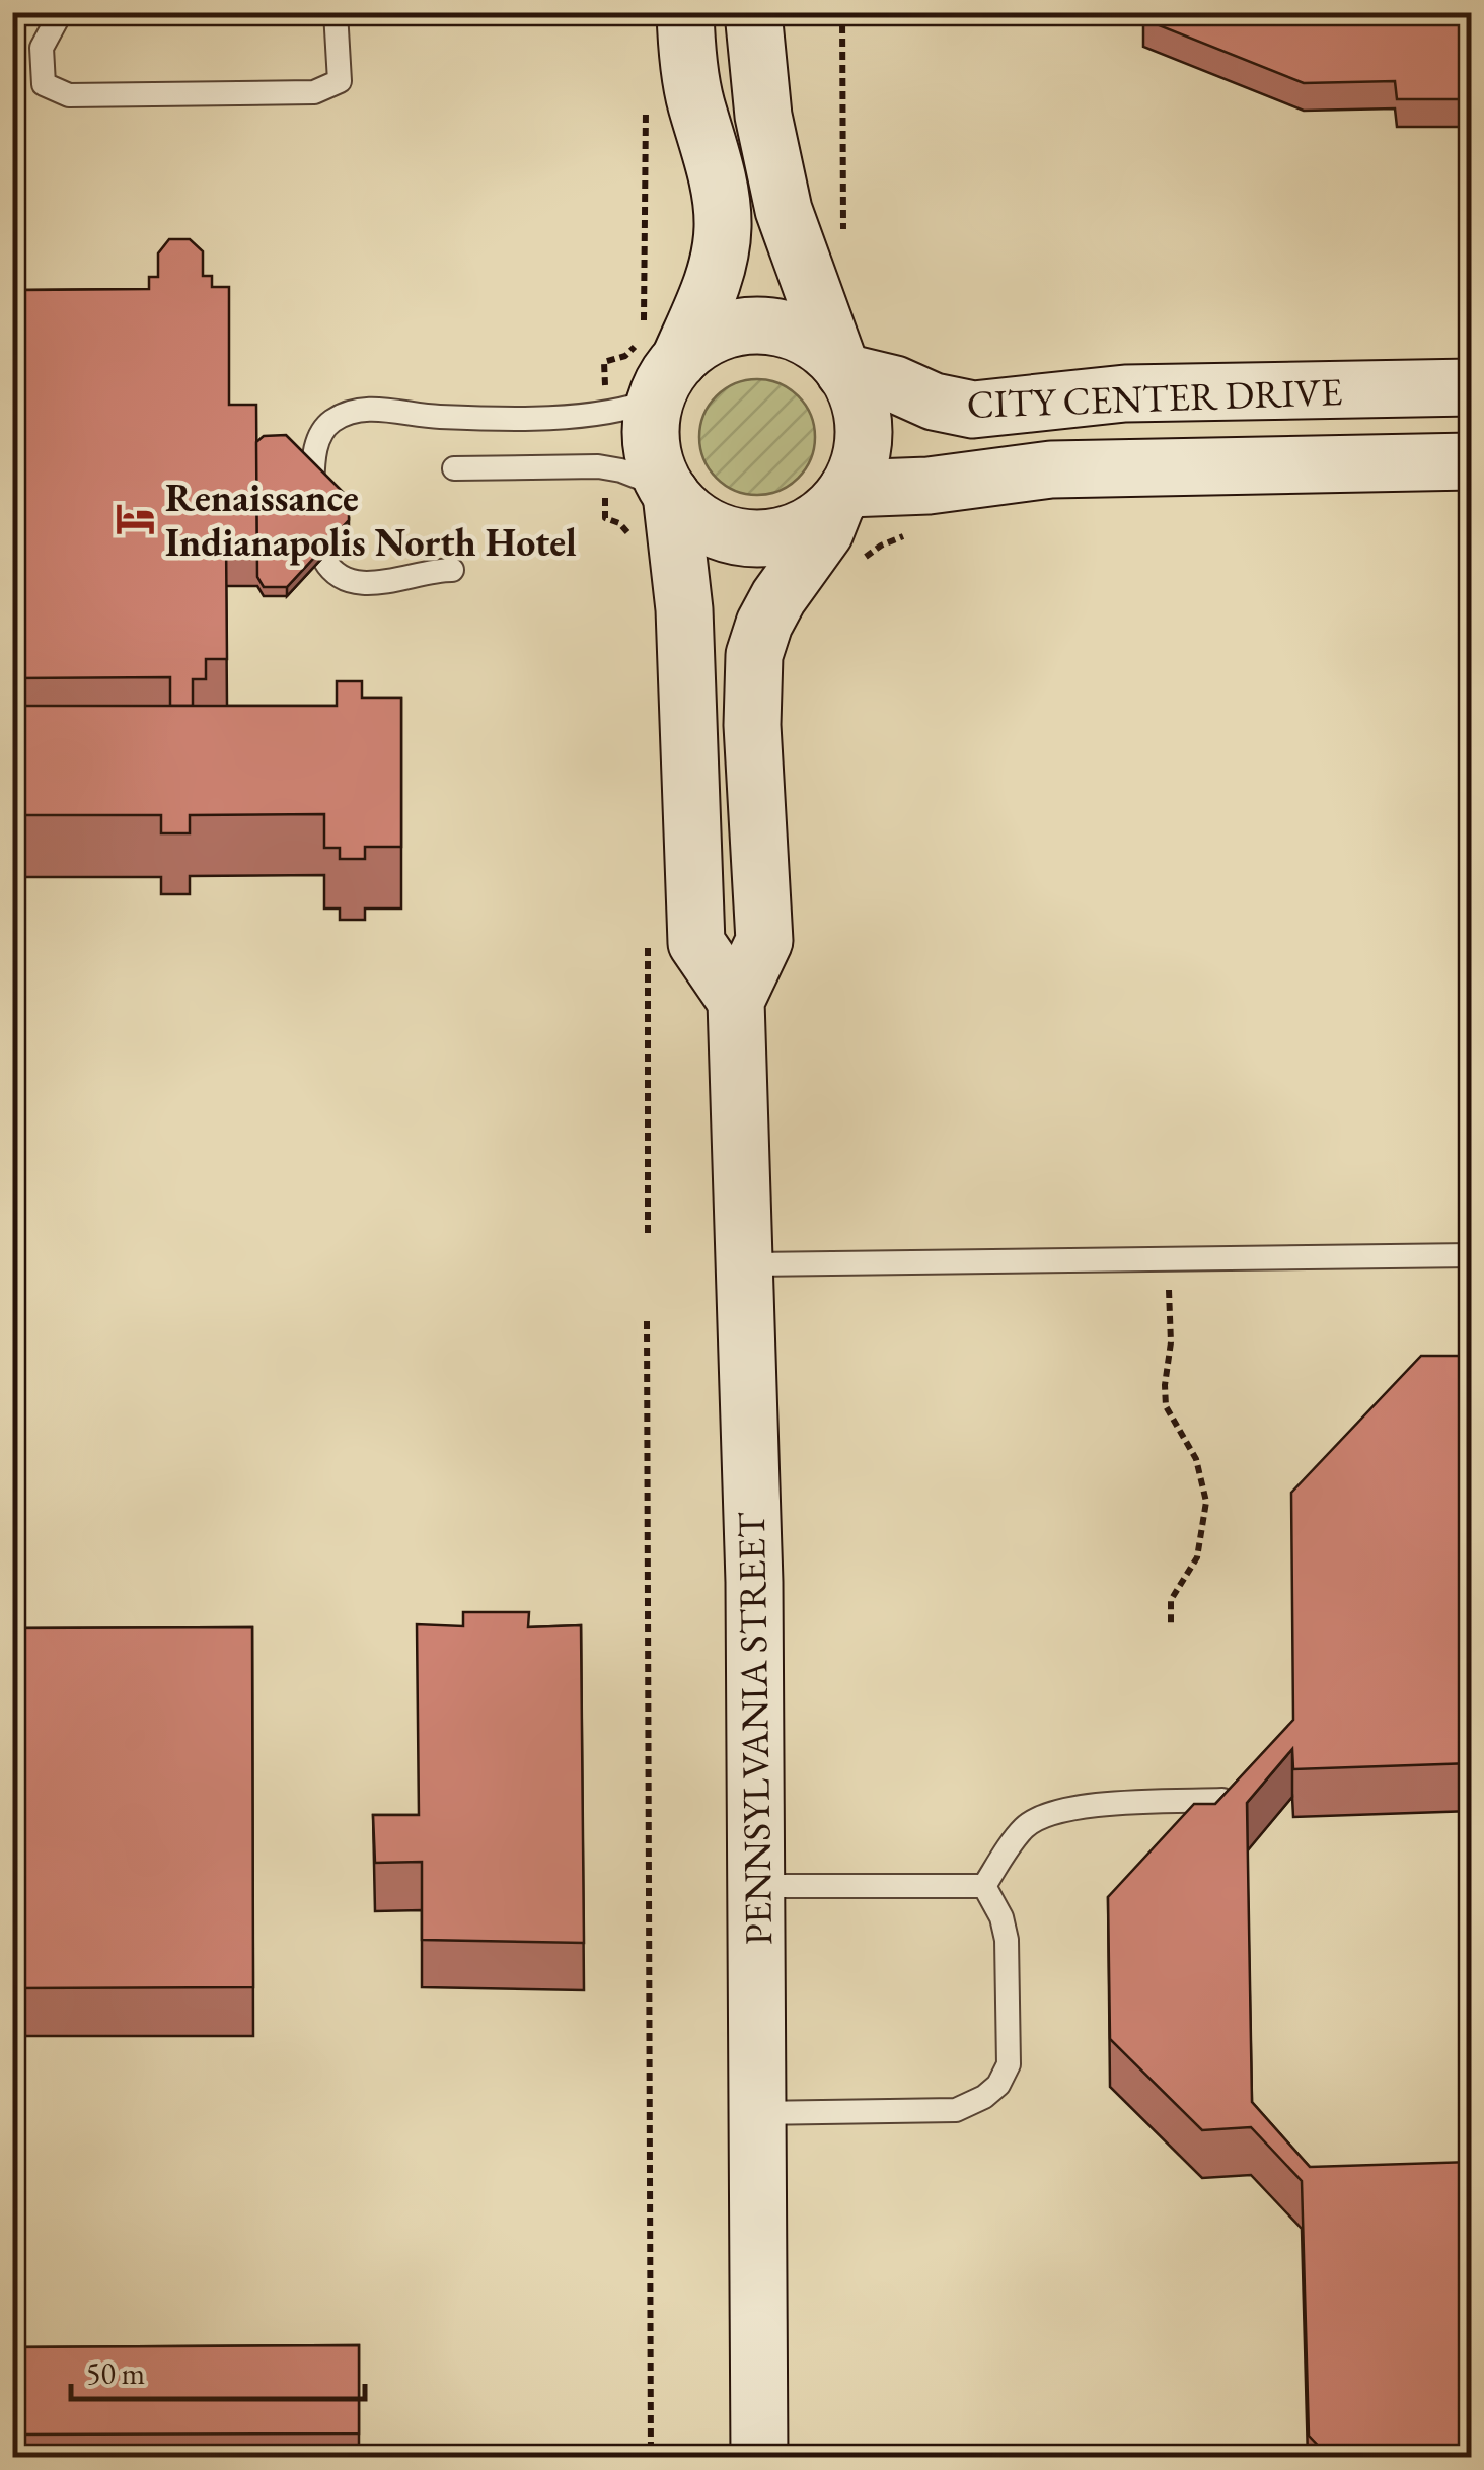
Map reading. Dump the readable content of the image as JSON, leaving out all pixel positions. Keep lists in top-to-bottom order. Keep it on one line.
{"streets":{"main road":["CITY CENTER DRIVE","PENNSYLVANIA STREET"]},"crossings":[["CITY CENTER DRIVE","PENNSYLVANIA STREET"]],"places":{"hotel":["Renaissance Indianapolis North Hotel"]},"scale_bar":"50 m"}
